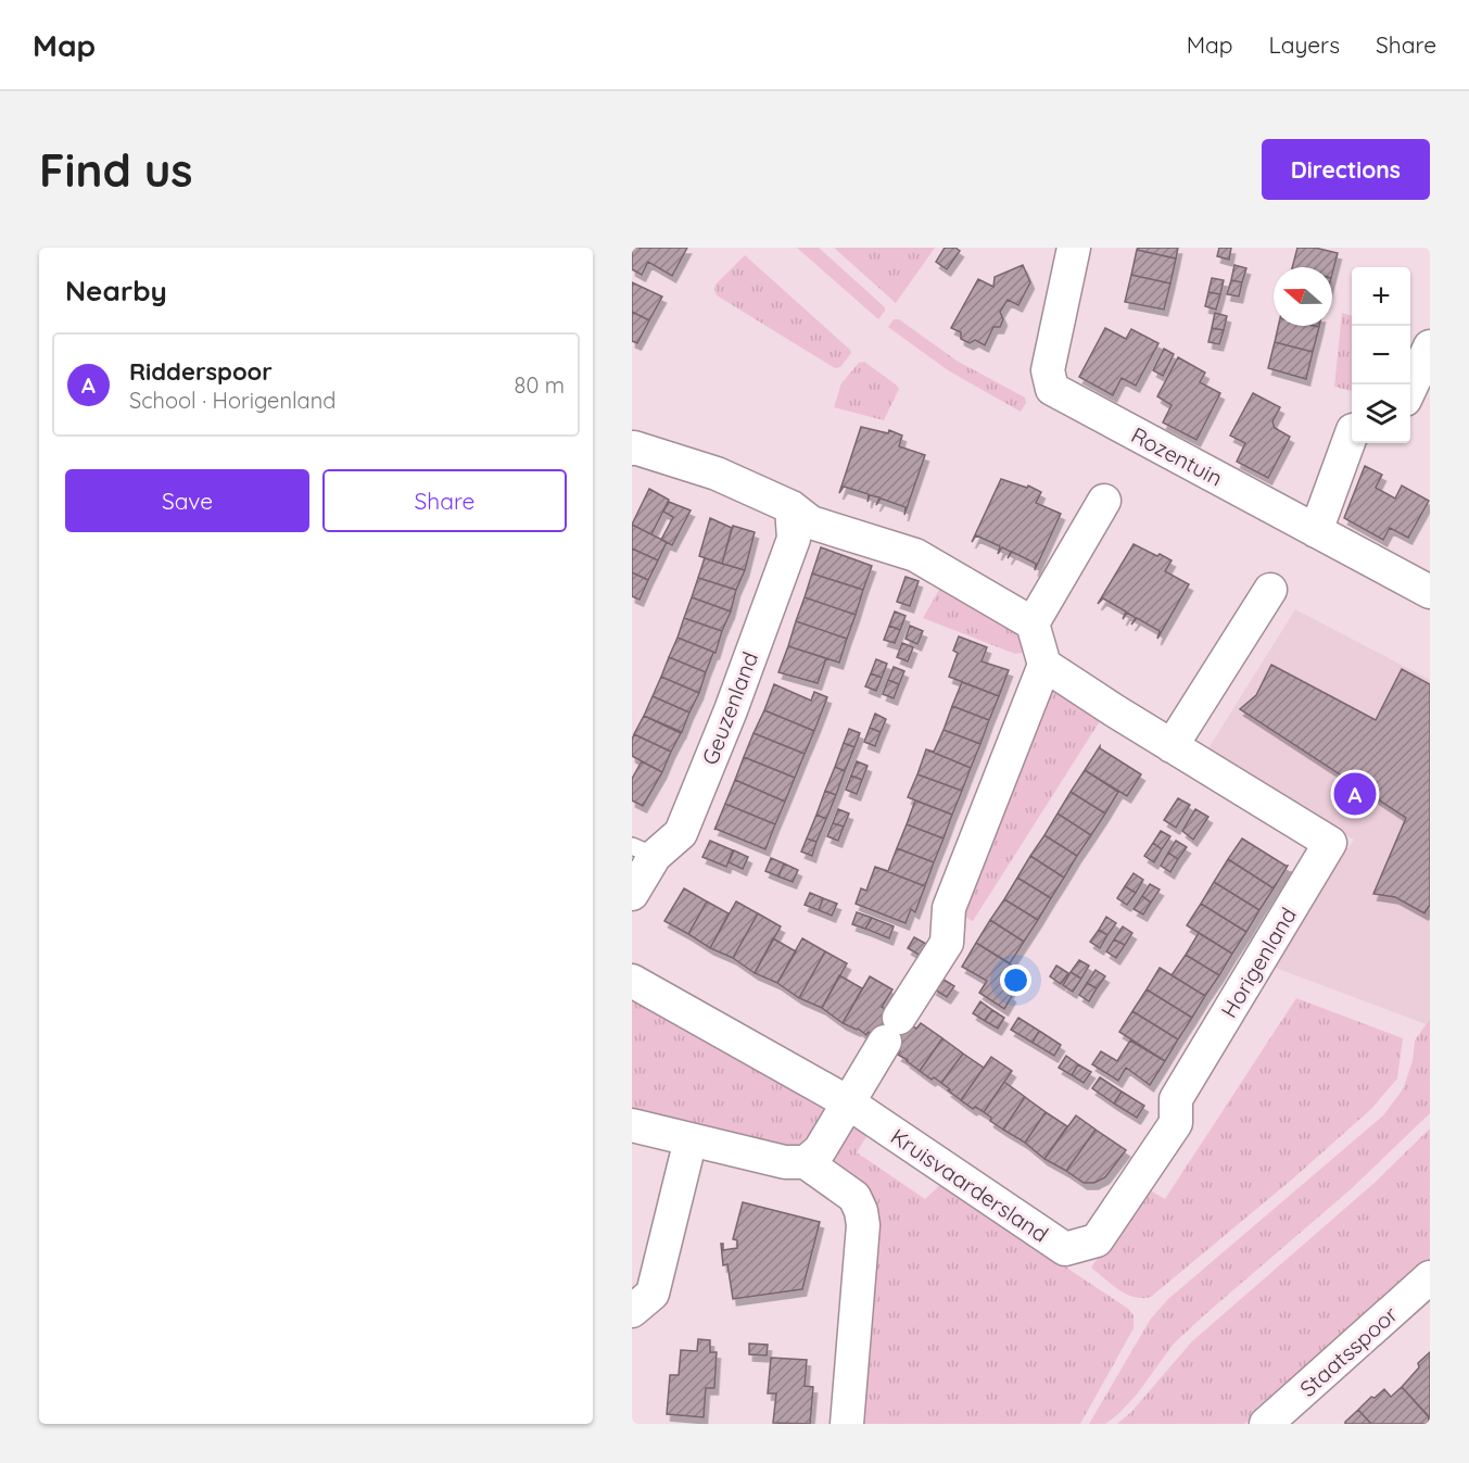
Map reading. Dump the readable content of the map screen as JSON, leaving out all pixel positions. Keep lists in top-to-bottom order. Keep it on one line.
{"streets":{"street":["Rozentuin","Geuzenland","Horigenland","Kruisvaardersland","Staatsspoor"]},"crossings":[["Horigenland","Kruisvaardersland"]],"north":"left","page":{"header":"Map","nav":["Map","Layers","Share"],"buttons":["Directions",["Save","Share"]],"title":"Find us","heading":"Nearby","map_buttons":["+","−"],"list":[{"mark":"A","name":"Ridderspoor","note":"School · Horigenland","value":"80 m"}],"pins":"A"}}
